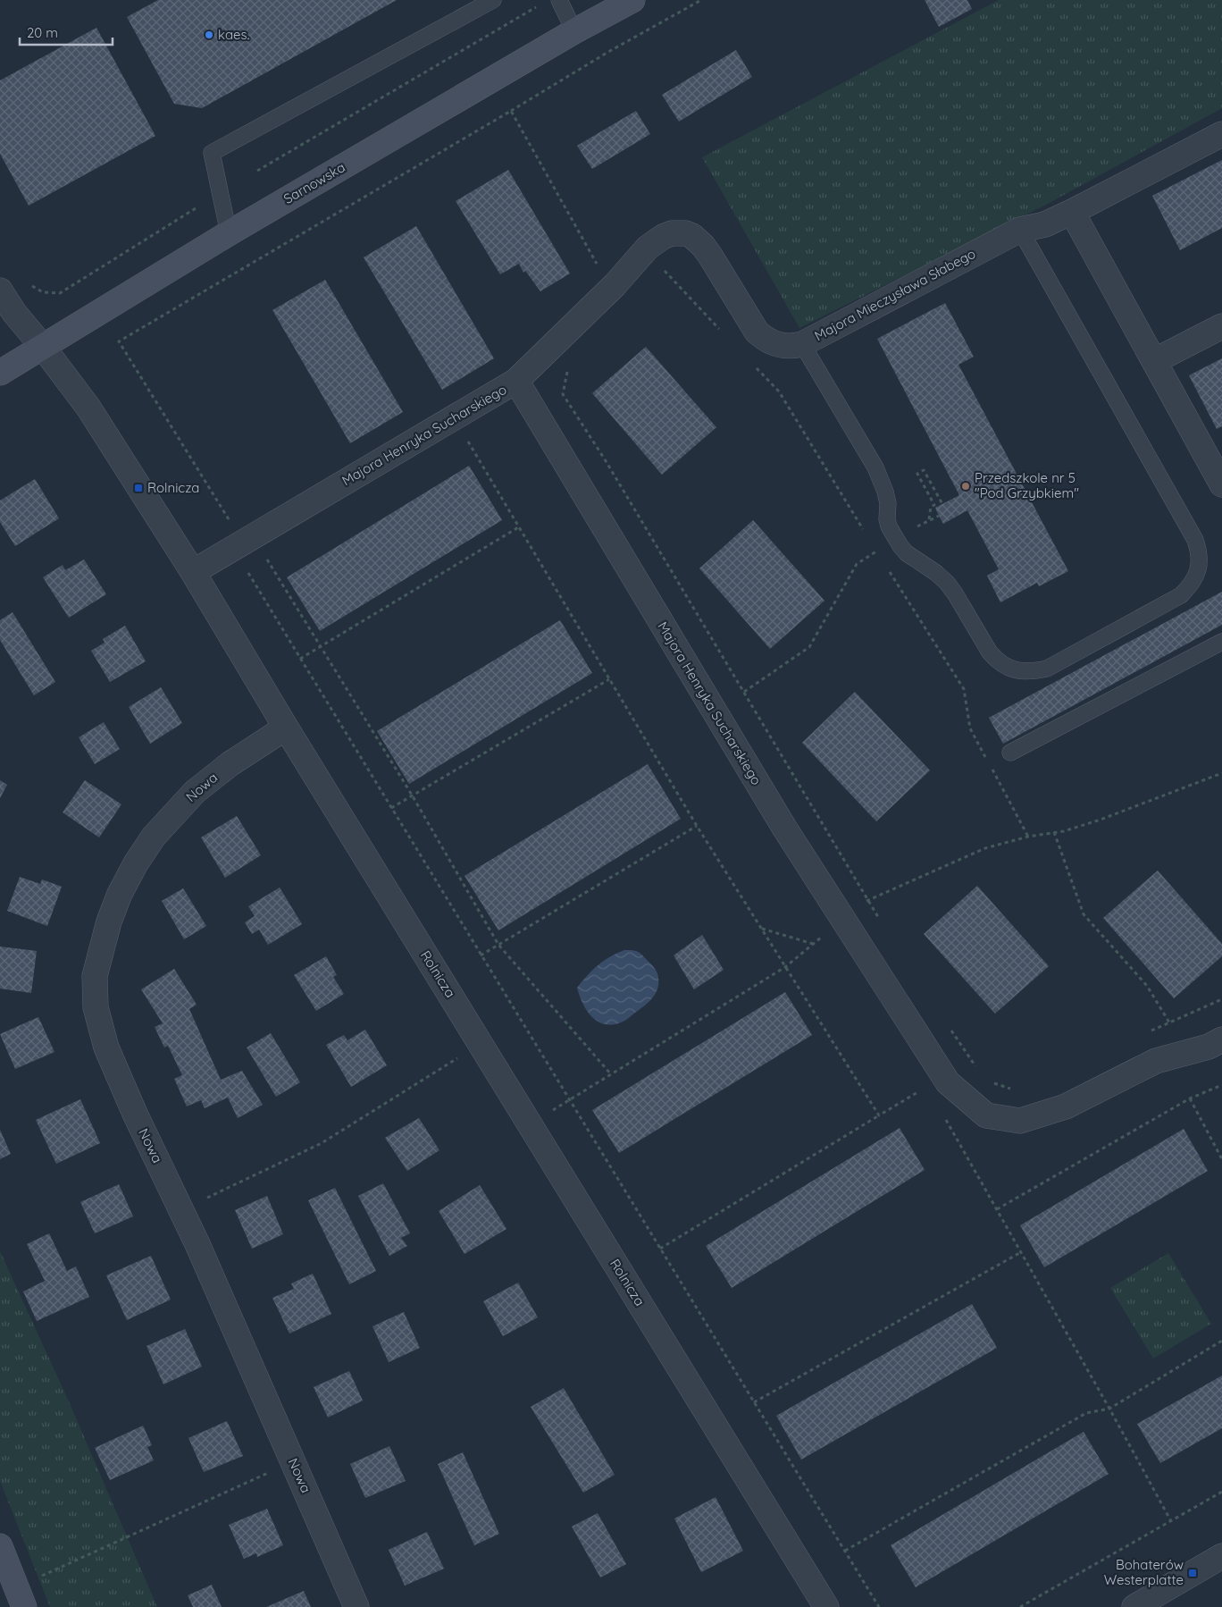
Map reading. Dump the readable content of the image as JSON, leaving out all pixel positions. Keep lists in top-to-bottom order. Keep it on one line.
{"streets":{"main road":["Sarnowska"],"street":["Majora Mieczysława Słabego","Majora Henryka Sucharskiego","Nowa","Rolnicza"]},"crossings":[["Sarnowska","Rolnicza"],["Majora Mieczysława Słabego","Majora Henryka Sucharskiego"],["Majora Henryka Sucharskiego","Rolnicza"],["Nowa","Rolnicza"]],"places":{"other":["kaes.","Przedszkole nr 5 \"Pod Grzybkiem\""],"transit":["Rolnicza","Bohaterów Westerplatte"]},"scale_bar":"20 m"}
